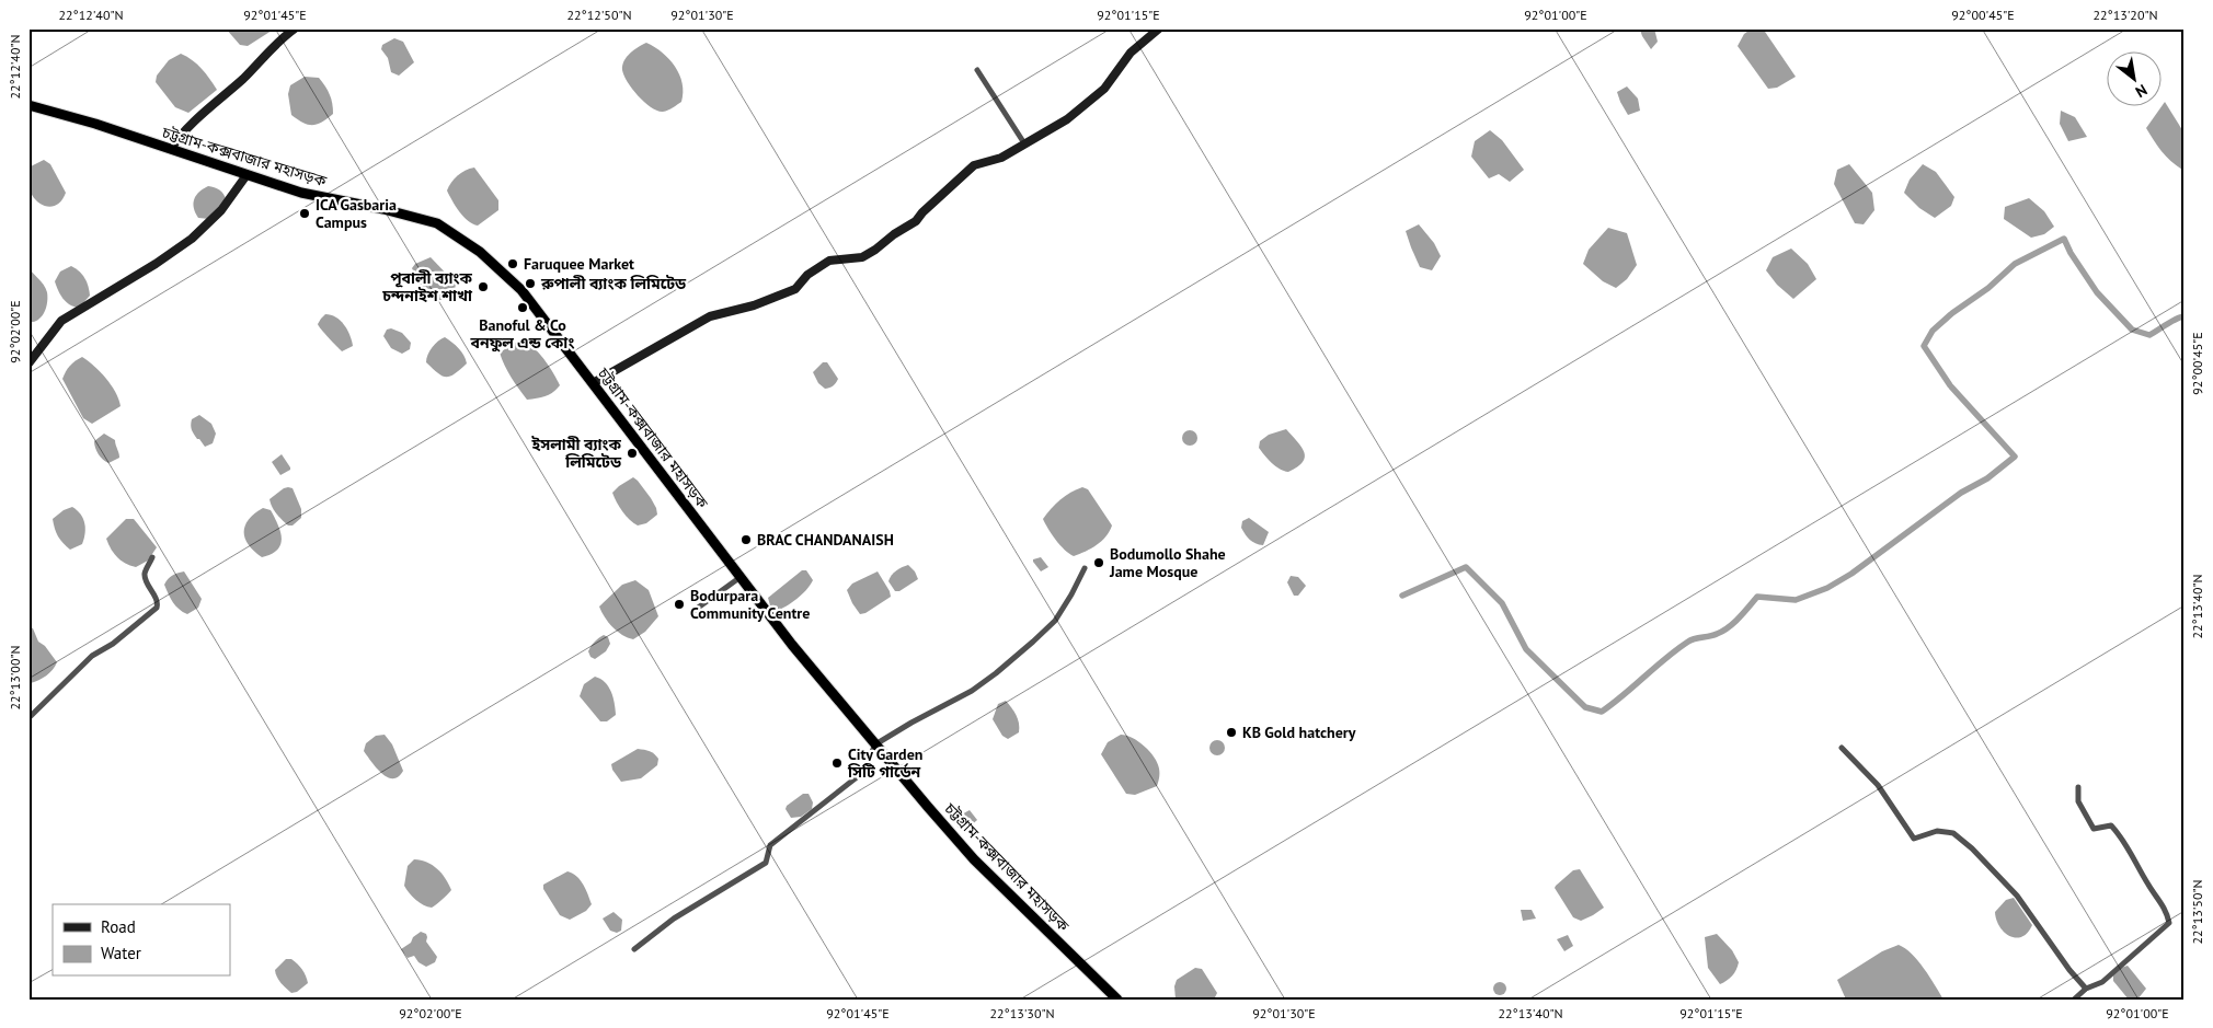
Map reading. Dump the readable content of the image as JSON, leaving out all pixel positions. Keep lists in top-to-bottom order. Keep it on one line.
{"streets":{"highway":["চট্টগ্রাম-কক্সবাজার মহাসড়ক"]},"places":["ICA Gasbaria Campus","Faruquee Market","রুপালী ব্যাংক লিমিটেড","পূবালী ব্যাংক চন্দনাইশ শাখা","Banoful & Co বনফুল এন্ড কোং","ইসলামী ব্যাংক লিমিটেড","BRAC CHANDANAISH","Bodumollo Shahe Jame Mosque","Bodurpara Community Centre","KB Gold hatchery","City Garden সিটি গার্ডেন"],"legend":["Road","Water"],"north":"bottom right","coordinates":["22°12'40\"N","92°01'45\"E","22°12'50\"N","92°01'30\"E","92°01'15\"E","92°01'00\"E","92°00'45\"E","22°13'20\"N","92°02'00\"E","22°13'40\"N","22°13'00\"N","22°13'50\"N","22°13'30\"N"]}
